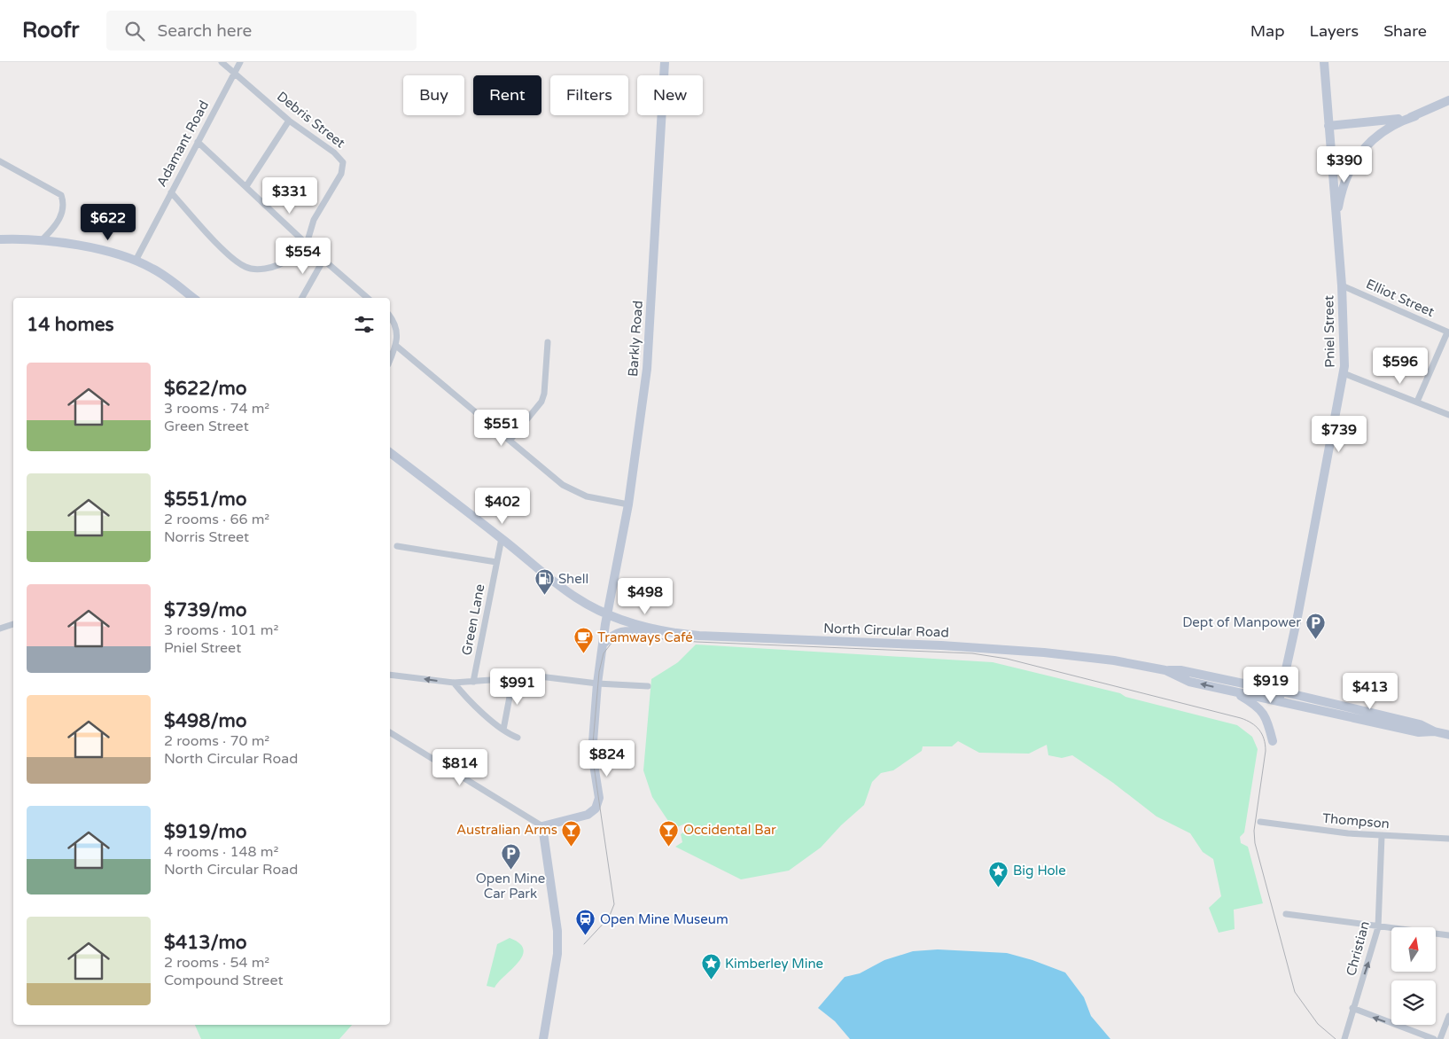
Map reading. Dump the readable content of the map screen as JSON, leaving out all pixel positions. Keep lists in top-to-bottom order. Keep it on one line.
{"streets":{"street":["Debris Street","Adamant Road","Elliot Street","Pniel Street","Barkly Road","Green Lane","North Circular Road","Thompson","Christian"]},"crossings":[["Debris Street","Adamant Road"],["Elliot Street","Pniel Street"],["Pniel Street","North Circular Road"],["Barkly Road","North Circular Road"],["Green Lane","North Circular Road"],["Thompson","Christian"]],"one_way":["Christian"],"places":{"fuel station":["Shell"],"parking":["Dept of Manpower","Open Mine Car Park"],"cafe":["Tramways Café"],"bar":["Australian Arms","Occidental Bar"],"place":["Big Hole","Kimberley Mine"],"station":["Open Mine Museum"]},"north":"top","page":{"header":"Roofr","search":"Search here","nav":["Map","Layers","Share"],"chip":["Buy","Rent","Filters","New"],"price":["$390","$331","$622","$554","$596","$551","$739","$402","$498","$919","$991","$413","$824","$814"],"heading":"14 homes","list":[{"name":"$622/mo","note":"3 rooms · 74 m² · Green Street"},{"name":"$551/mo","note":"2 rooms · 66 m² · Norris Street"},{"name":"$739/mo","note":"3 rooms · 101 m² · Pniel Street"},{"name":"$498/mo","note":"2 rooms · 70 m² · North Circular Road"},{"name":"$919/mo","note":"4 rooms · 148 m² · North Circular Road"},{"name":"$413/mo","note":"2 rooms · 54 m² · Compound Street"}]}}
